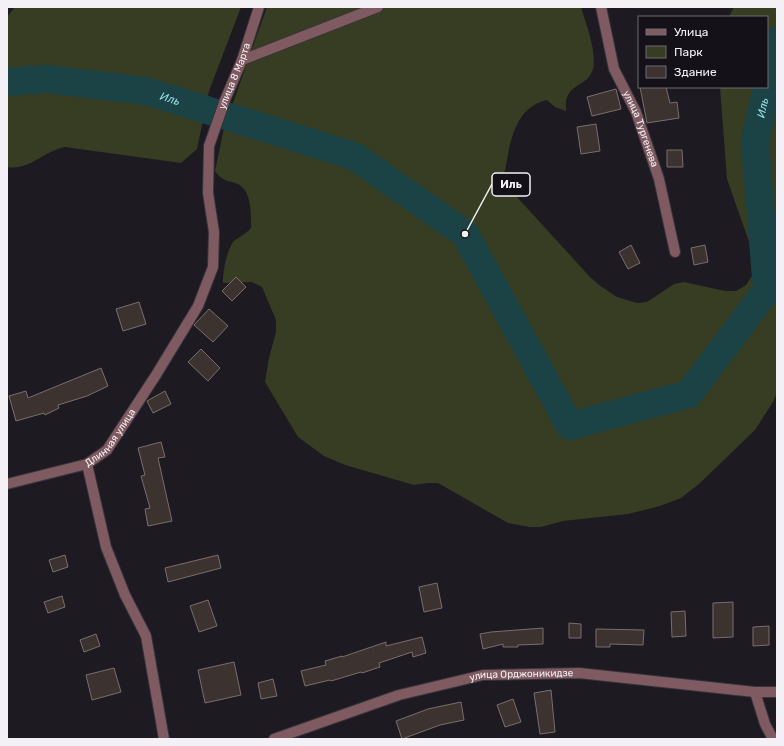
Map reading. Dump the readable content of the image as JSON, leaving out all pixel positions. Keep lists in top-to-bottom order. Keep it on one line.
{"streets":{"street":["улица 8 Марта","улица Тургенева","Длинная улица","улица Орджоникидзе"]},"crossings":[["улица 8 Марта","Длинная улица"]],"water":["Иль"],"places":["Иль"],"legend":["Улица","Парк","Здание"]}
